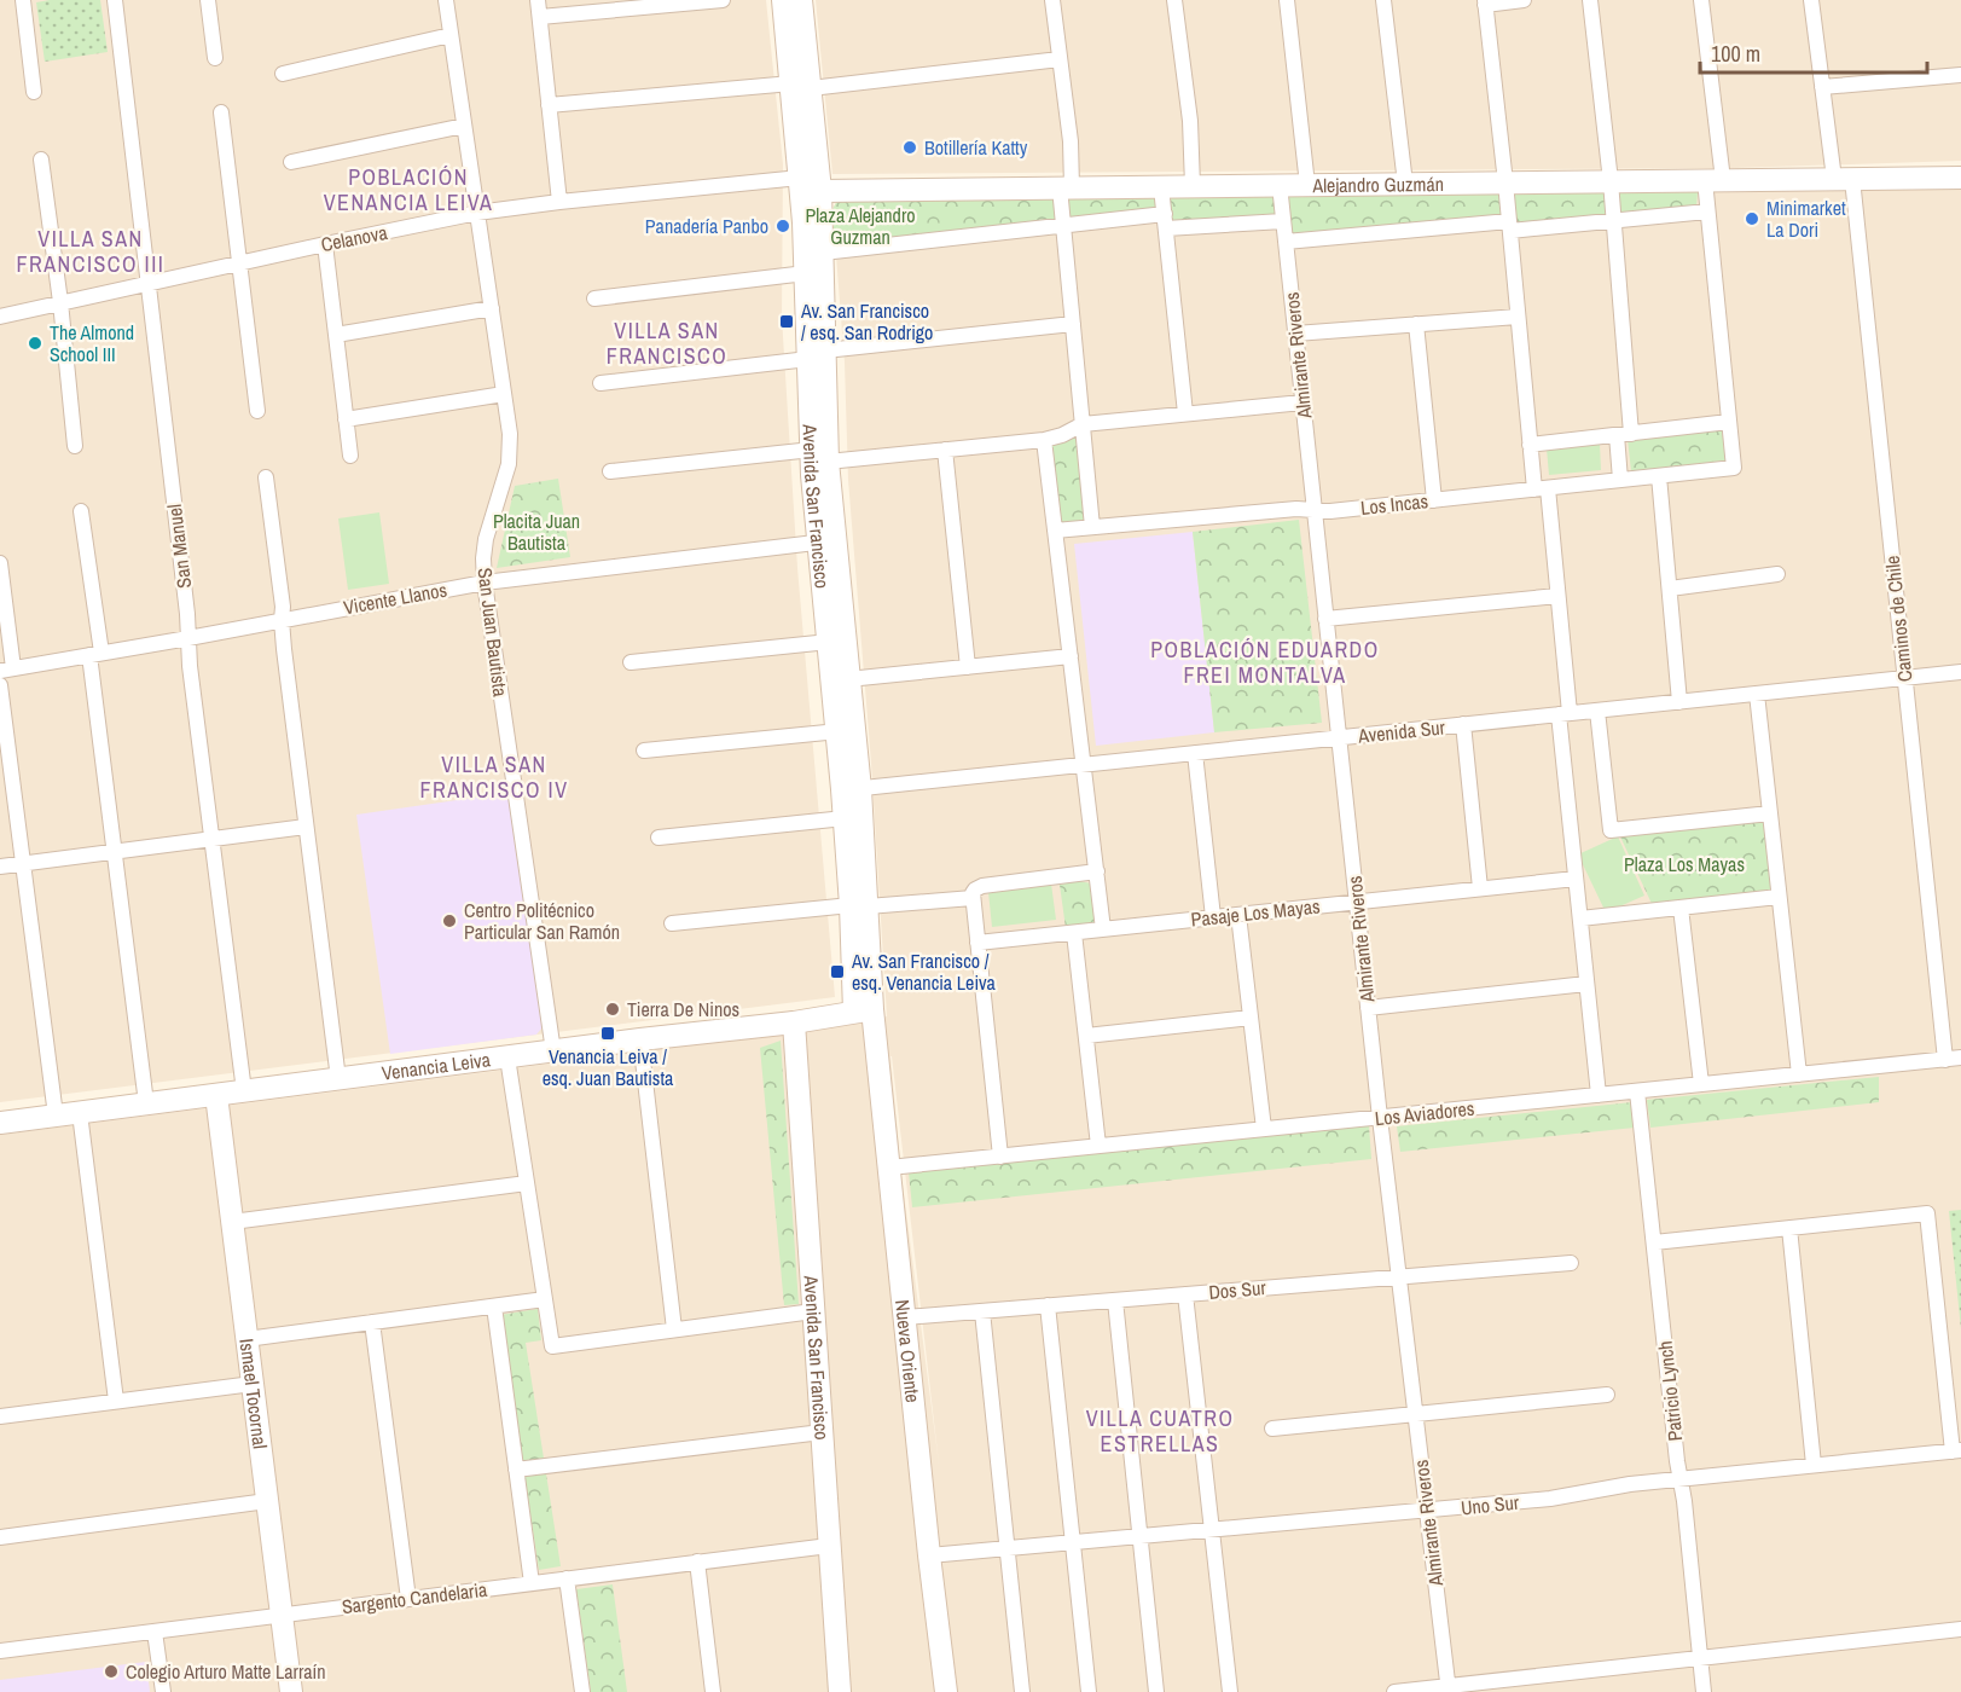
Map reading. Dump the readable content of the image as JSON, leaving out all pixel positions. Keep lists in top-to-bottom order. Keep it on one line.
{"streets":{"main road":["Alejandro Guzmán","Avenida San Francisco","Venancia Leiva","Nueva Oriente","Ismael Tocornal"],"street":["Celanova","Almirante Riveros","Los Incas","San Manuel","Vicente Llanos","Caminos de Chile","San Juan Bautista","Avenida Sur","Pasaje Los Mayas","Los Aviadores","Dos Sur","Patricio Lynch","Uno Sur","Sargento Candelaria"]},"crossings":[["Alejandro Guzmán","Almirante Riveros"],["Alejandro Guzmán","Avenida San Francisco"],["Alejandro Guzmán","Caminos de Chile"],["Celanova","Avenida San Francisco"],["Celanova","San Manuel"],["Celanova","San Juan Bautista"],["Almirante Riveros","Los Incas"],["Almirante Riveros","Avenida Sur"],["Almirante Riveros","Pasaje Los Mayas"],["Almirante Riveros","Los Aviadores"],["Almirante Riveros","Dos Sur"],["Almirante Riveros","Uno Sur"],["Avenida San Francisco","Vicente Llanos"],["Avenida San Francisco","Avenida Sur"],["Avenida San Francisco","Venancia Leiva"],["Avenida San Francisco","Nueva Oriente"],["Avenida San Francisco","Sargento Candelaria"],["San Manuel","Vicente Llanos"],["San Manuel","Venancia Leiva"],["Vicente Llanos","San Juan Bautista"],["Caminos de Chile","Avenida Sur"],["Caminos de Chile","Los Aviadores"],["San Juan Bautista","Venancia Leiva"],["Venancia Leiva","Nueva Oriente"],["Venancia Leiva","Ismael Tocornal"],["Los Aviadores","Nueva Oriente"],["Los Aviadores","Patricio Lynch"],["Dos Sur","Nueva Oriente"],["Nueva Oriente","Uno Sur"],["Patricio Lynch","Uno Sur"],["Ismael Tocornal","Sargento Candelaria"]],"districts":["POBLACIÓN VENANCIA LEIVA","VILLA SAN FRANCISCO III","VILLA SAN FRANCISCO","POBLACIÓN EDUARDO FREI MONTALVA","VILLA SAN FRANCISCO IV","VILLA CUATRO ESTRELLAS"],"parks":["Plaza Alejandro Guzman","Placita Juan Bautista","Plaza Los Mayas"],"places":{"other":["Botillería Katty","Minimarket La Dori","Panadería Panbo","The Almond School III","Centro Politécnico Particular San Ramón","Tierra De Ninos","Colegio Arturo Matte Larraín"],"transit":["Av. San Francisco / esq. San Rodrigo","Av. San Francisco / esq. Venancia Leiva","Venancia Leiva / esq. Juan Bautista"]},"scale_bar":"100 m"}
